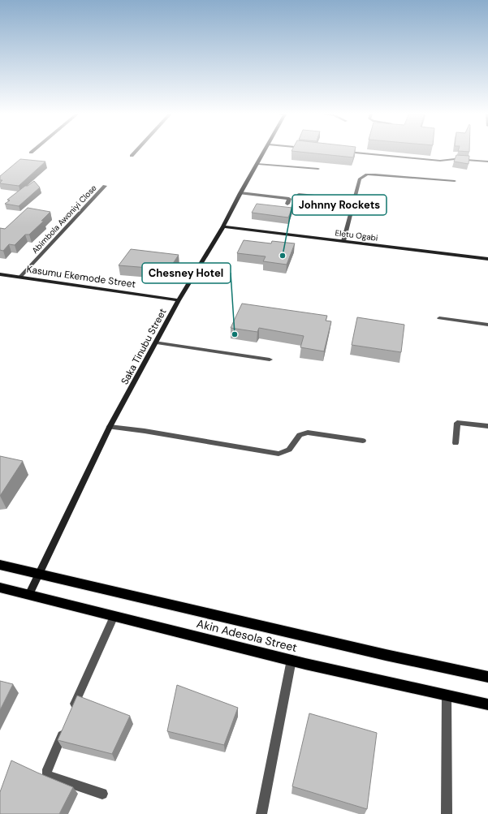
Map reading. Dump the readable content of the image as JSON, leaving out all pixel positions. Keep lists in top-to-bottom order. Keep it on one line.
{"streets":{"main road":["Akin Adesola Street"],"street":["Abimbola Awoniyi Close","Eletu Ogabi","Kasumu Ekemode Street","Saka Tinubu Street"]},"crossings":[["Abimbola Awoniyi Close","Kasumu Ekemode Street"],["Eletu Ogabi","Saka Tinubu Street"],["Kasumu Ekemode Street","Saka Tinubu Street"],["Saka Tinubu Street","Akin Adesola Street"]],"places":["Johnny Rockets","Chesney Hotel"]}
